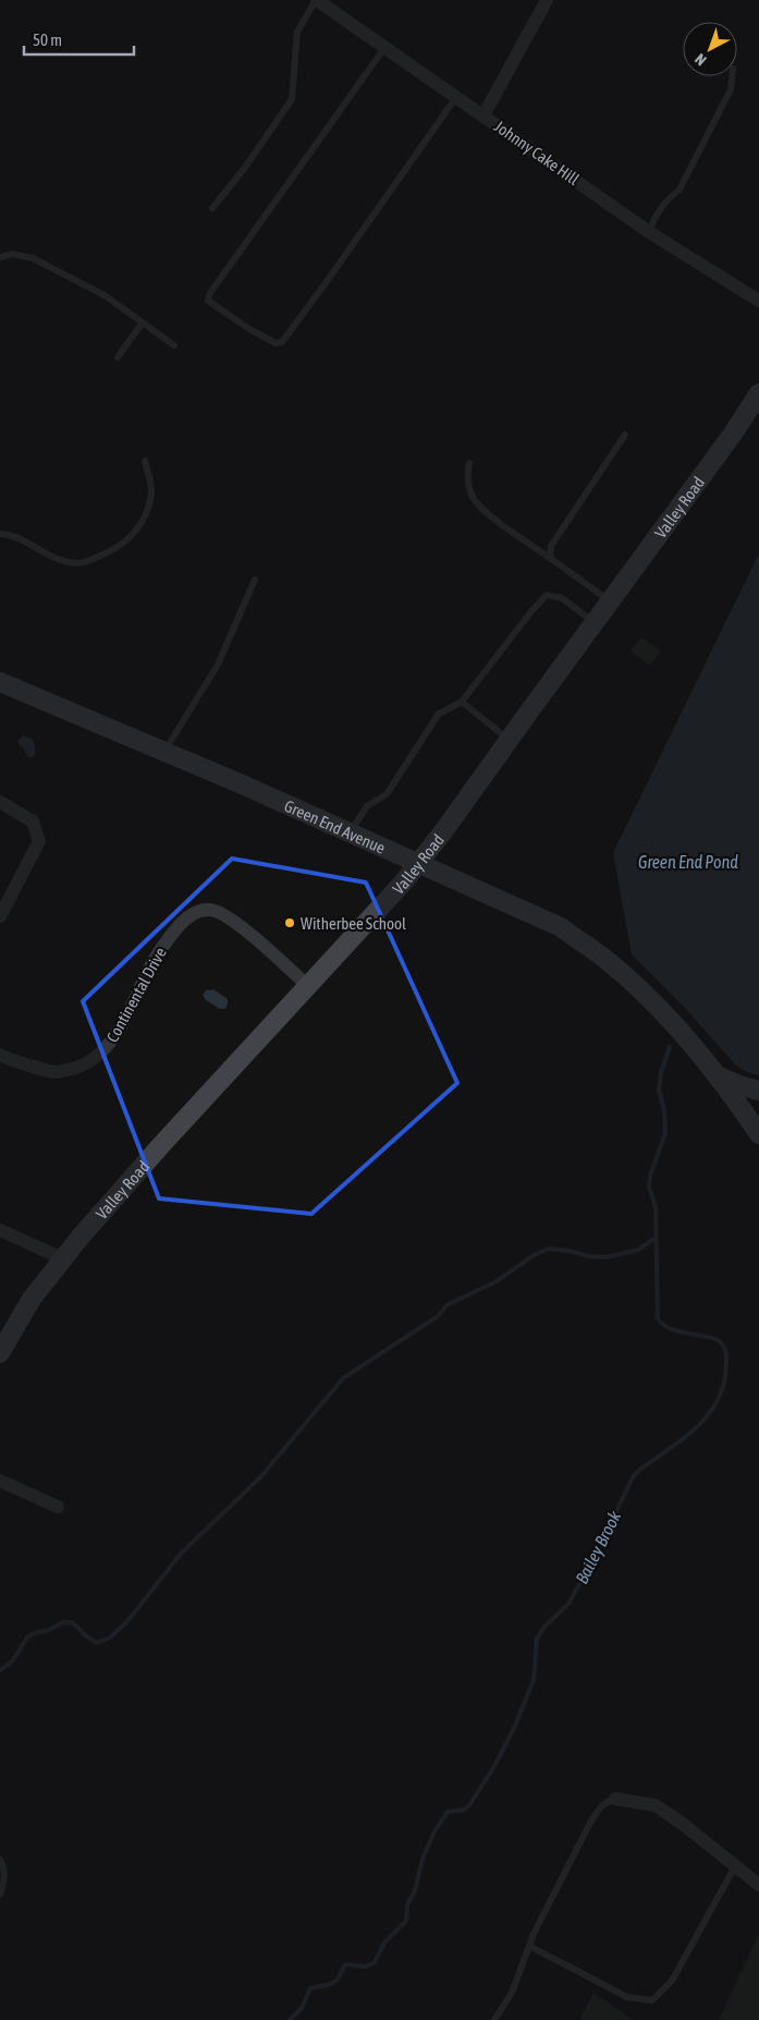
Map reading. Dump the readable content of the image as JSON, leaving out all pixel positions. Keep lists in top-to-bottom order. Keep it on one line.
{"streets":{"main road":["Valley Road","Green End Avenue"],"street":["Johnny Cake Hill","Continental Drive"]},"crossings":[["Valley Road","Green End Avenue"],["Valley Road","Continental Drive"]],"water":["Green End Pond","Bailey Brook"],"places":["Witherbee School"],"scale_bar":"50 m","north":"bottom left"}
